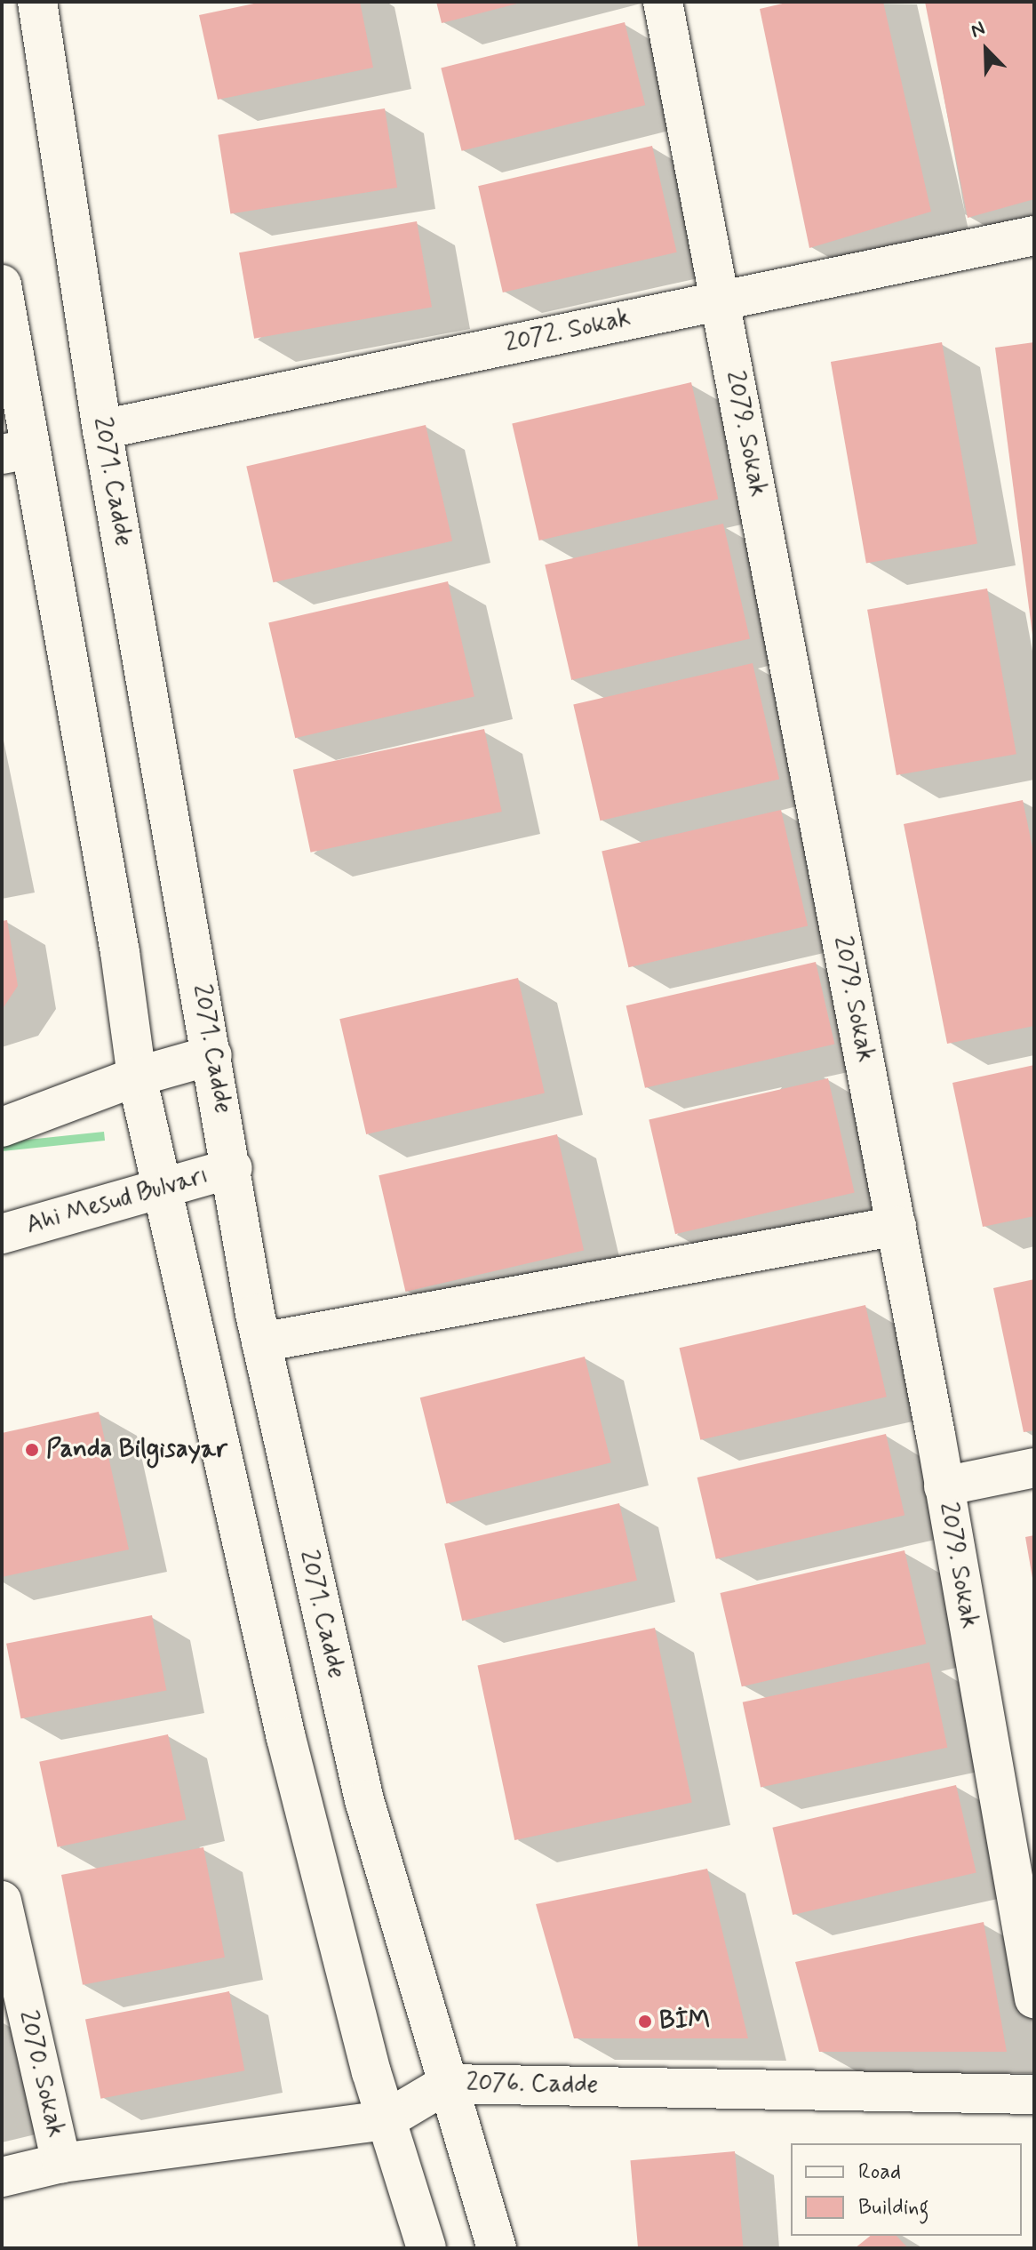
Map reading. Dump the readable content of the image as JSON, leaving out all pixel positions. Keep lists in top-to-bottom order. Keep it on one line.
{"streets":{"street":["2072. Sokak","2079. Sokak","2071. Cadde","Ahi Mesud Bulvarı","2070. Sokak","2076. Cadde"]},"crossings":[["2072. Sokak","2079. Sokak"],["2072. Sokak","2071. Cadde"],["2071. Cadde","Ahi Mesud Bulvarı"],["2071. Cadde","2076. Cadde"],["2070. Sokak","2076. Cadde"]],"places":["Panda Bilgisayar","BİM"],"legend":["Road","Building"],"north":"top left"}
